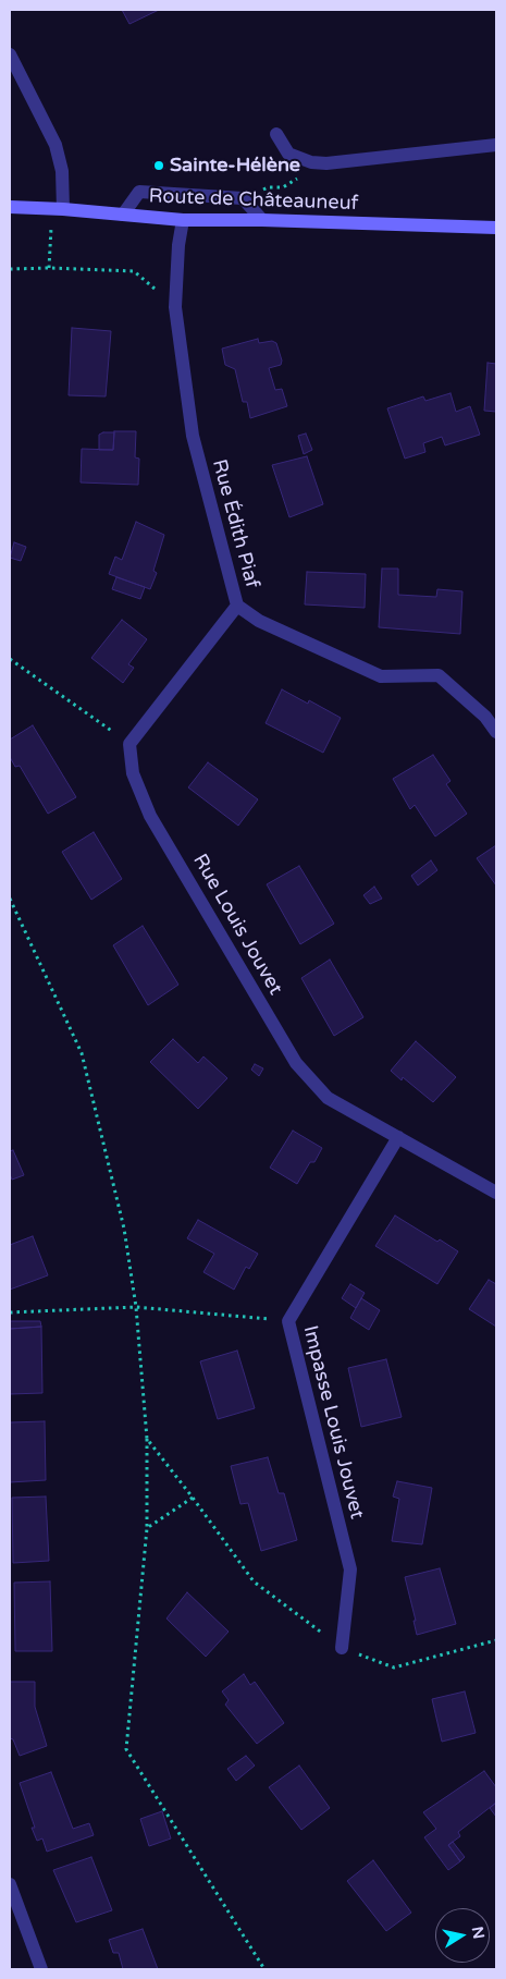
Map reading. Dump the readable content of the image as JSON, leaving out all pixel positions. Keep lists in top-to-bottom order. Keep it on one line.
{"streets":{"main road":["Route de Châteauneuf"],"street":["Rue Édith Piaf","Rue Louis Jouvet","Impasse Louis Jouvet"]},"crossings":[["Route de Châteauneuf","Rue Édith Piaf"],["Rue Louis Jouvet","Impasse Louis Jouvet"]],"places":["Sainte-Hélène"],"north":"right"}
